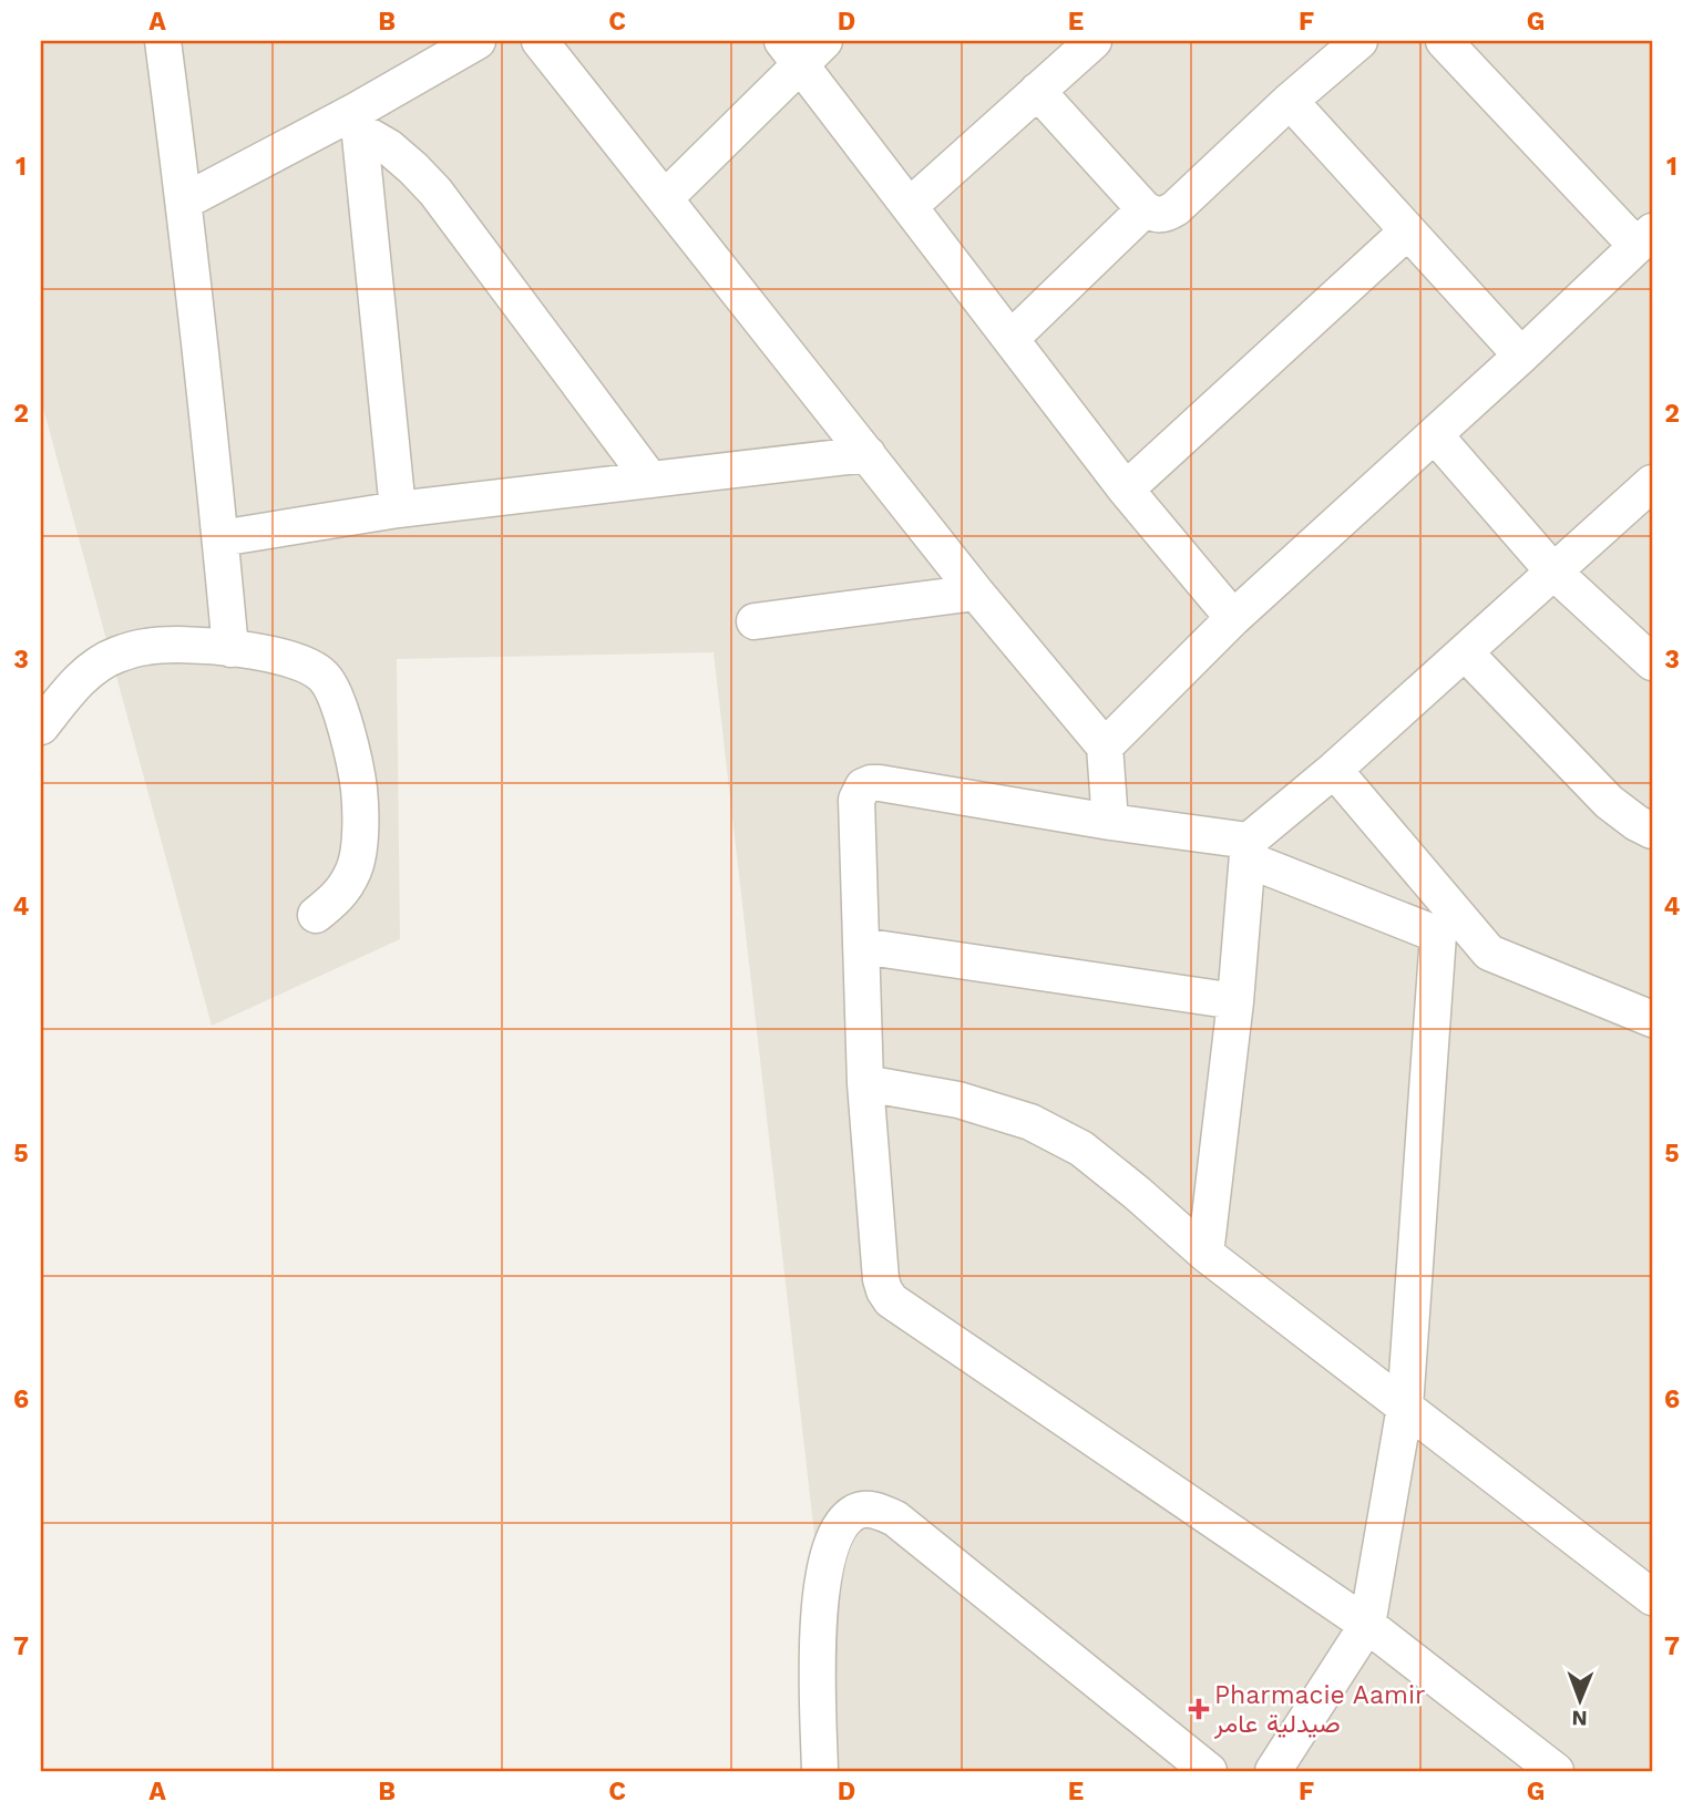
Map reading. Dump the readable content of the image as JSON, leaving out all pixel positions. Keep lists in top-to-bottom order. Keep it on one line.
{"places":{"health":["Pharmacie Aamir صيدلية عامر"]},"north":"bottom","grid":{"columns":["A","B","C","D","E","F","G"],"rows":["1","2","3","4","5","6","7"]}}
